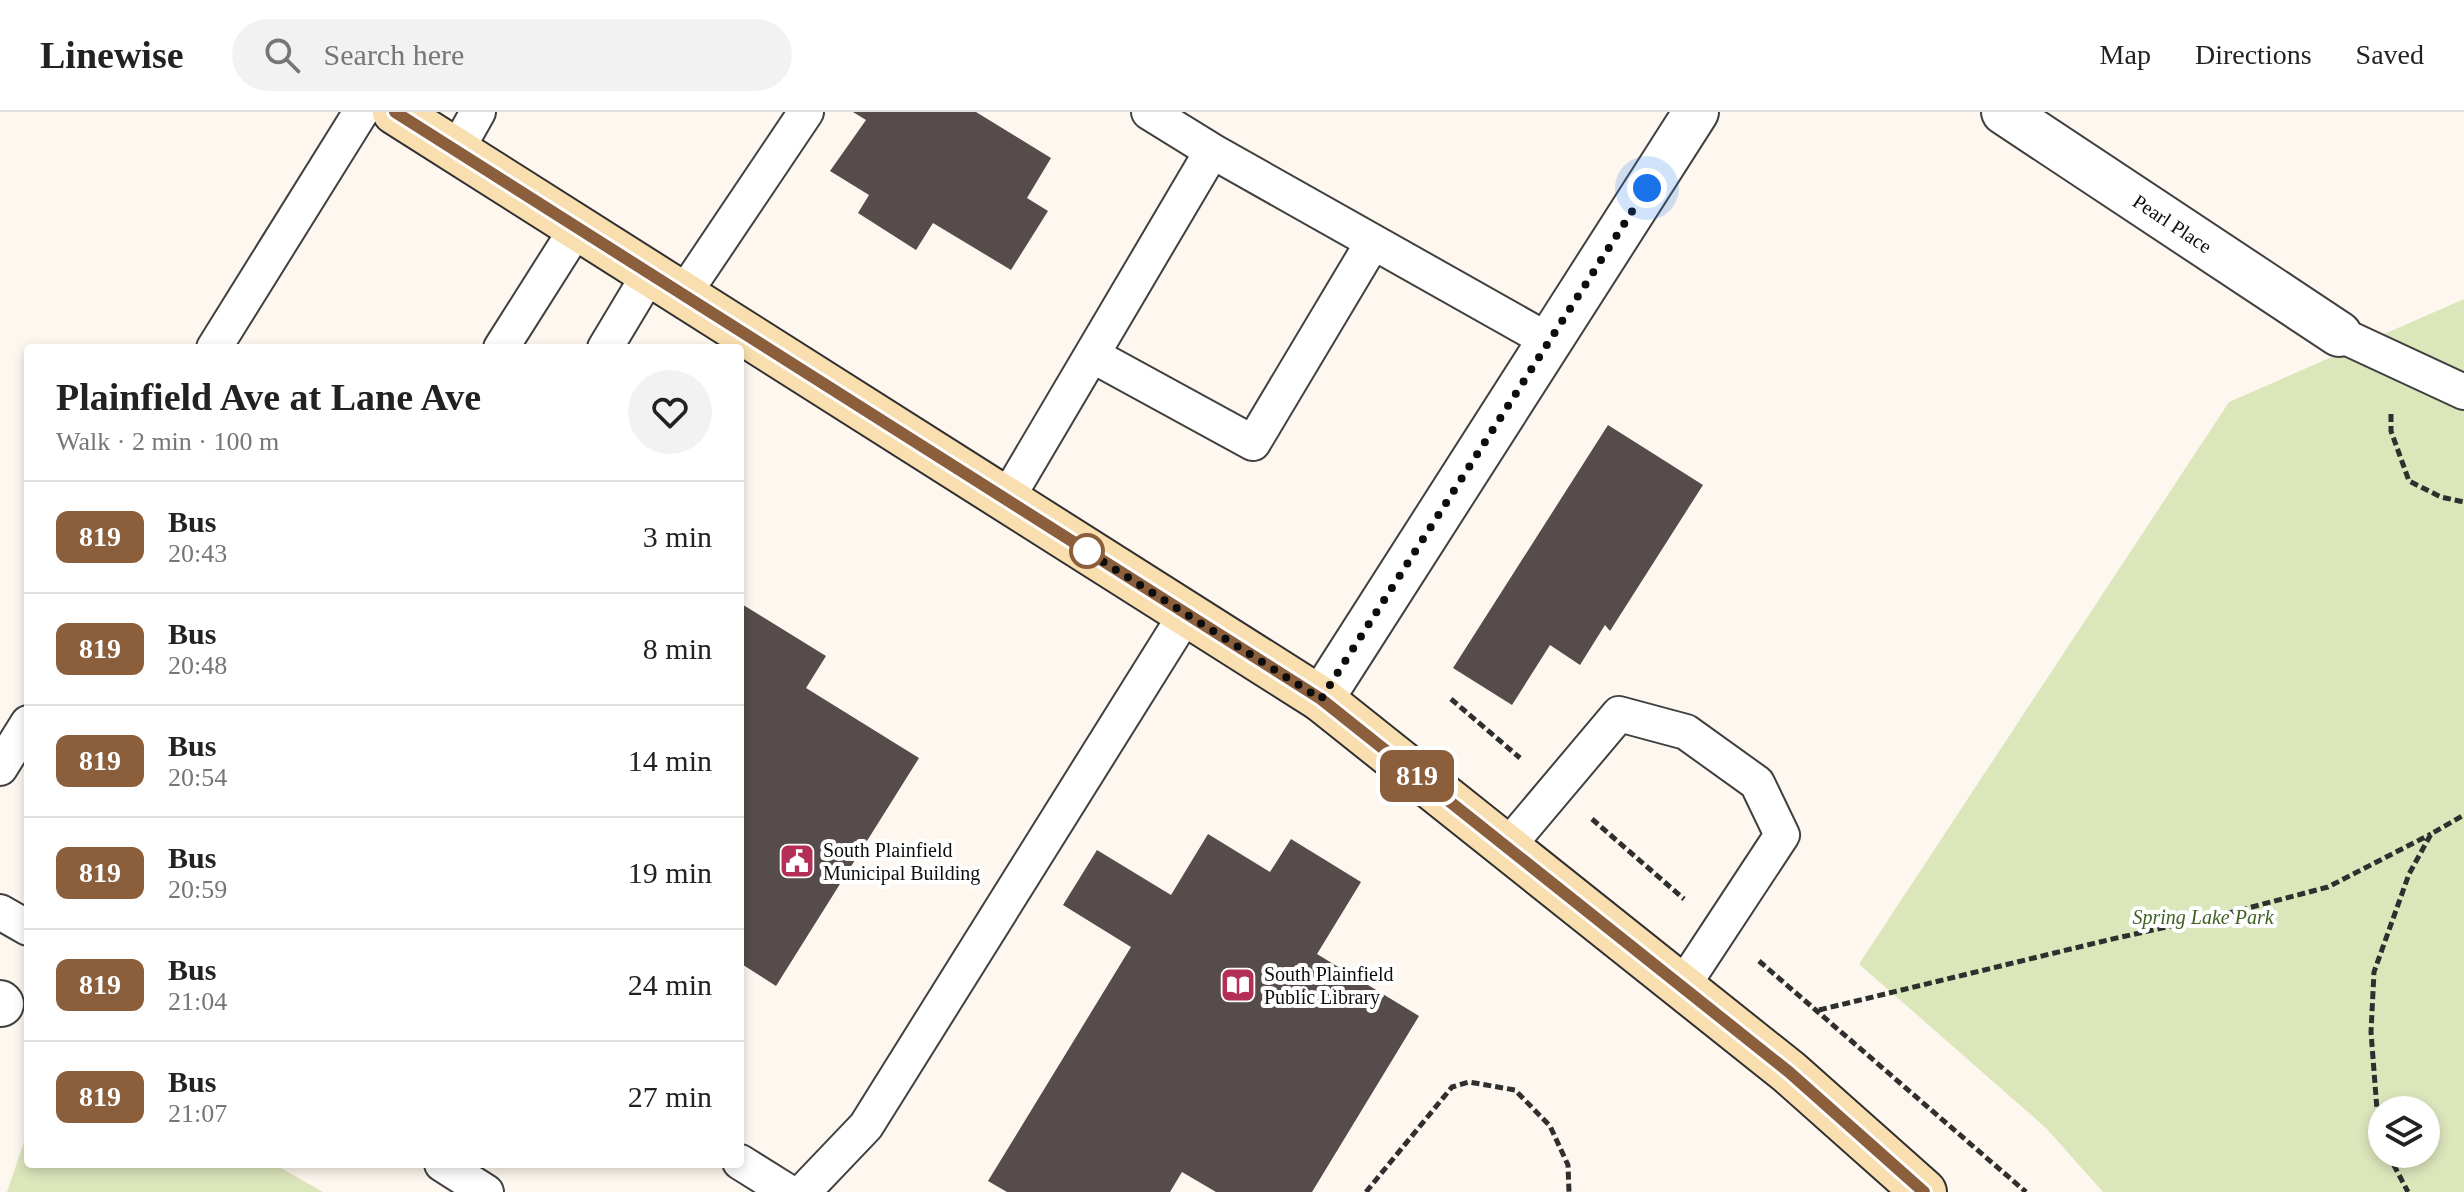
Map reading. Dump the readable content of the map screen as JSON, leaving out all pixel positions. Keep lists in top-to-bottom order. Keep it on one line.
{"streets":{"street":["Pearl Place"]},"parks":["Spring Lake Park"],"places":{"public building":["South Plainfield Municipal Building"],"library":["South Plainfield Public Library"]},"lines":["bus line 819"],"page":{"header":"Linewise","search":"Search here","nav":["Map","Directions","Saved"],"on_map":"819","heading":["Plainfield Ave at Lane Ave","Walk · 2 min · 100 m"],"list":[{"mark":"819","name":"Bus","note":"20:43","value":"3 min"},{"mark":"819","name":"Bus","note":"20:48","value":"8 min"},{"mark":"819","name":"Bus","note":"20:54","value":"14 min"},{"mark":"819","name":"Bus","note":"20:59","value":"19 min"},{"mark":"819","name":"Bus","note":"21:04","value":"24 min"},{"mark":"819","name":"Bus","note":"21:07","value":"27 min"}]}}
